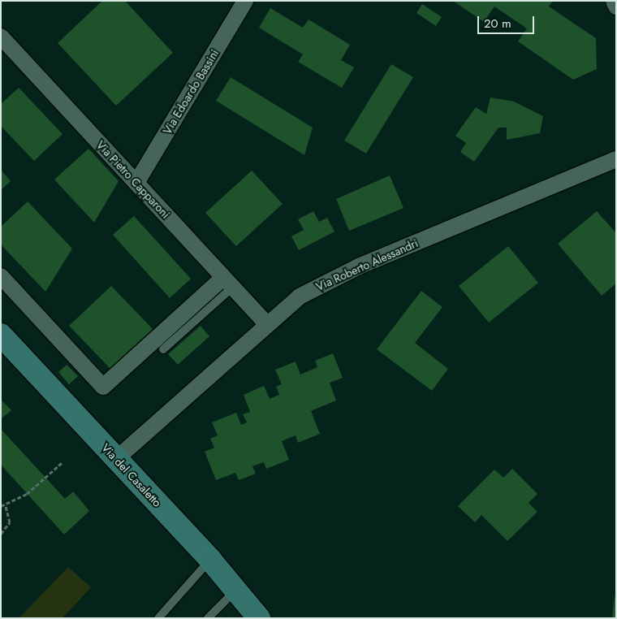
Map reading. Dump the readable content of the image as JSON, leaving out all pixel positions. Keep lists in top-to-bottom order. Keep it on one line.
{"streets":{"street":["Via Edoardo Bassini","Via Pietro Capparoni","Via Roberto Alessandri","Via del Casaletto"]},"crossings":[["Via Edoardo Bassini","Via Pietro Capparoni"],["Via Pietro Capparoni","Via Roberto Alessandri"],["Via Roberto Alessandri","Via del Casaletto"]],"scale_bar":"20 m"}
